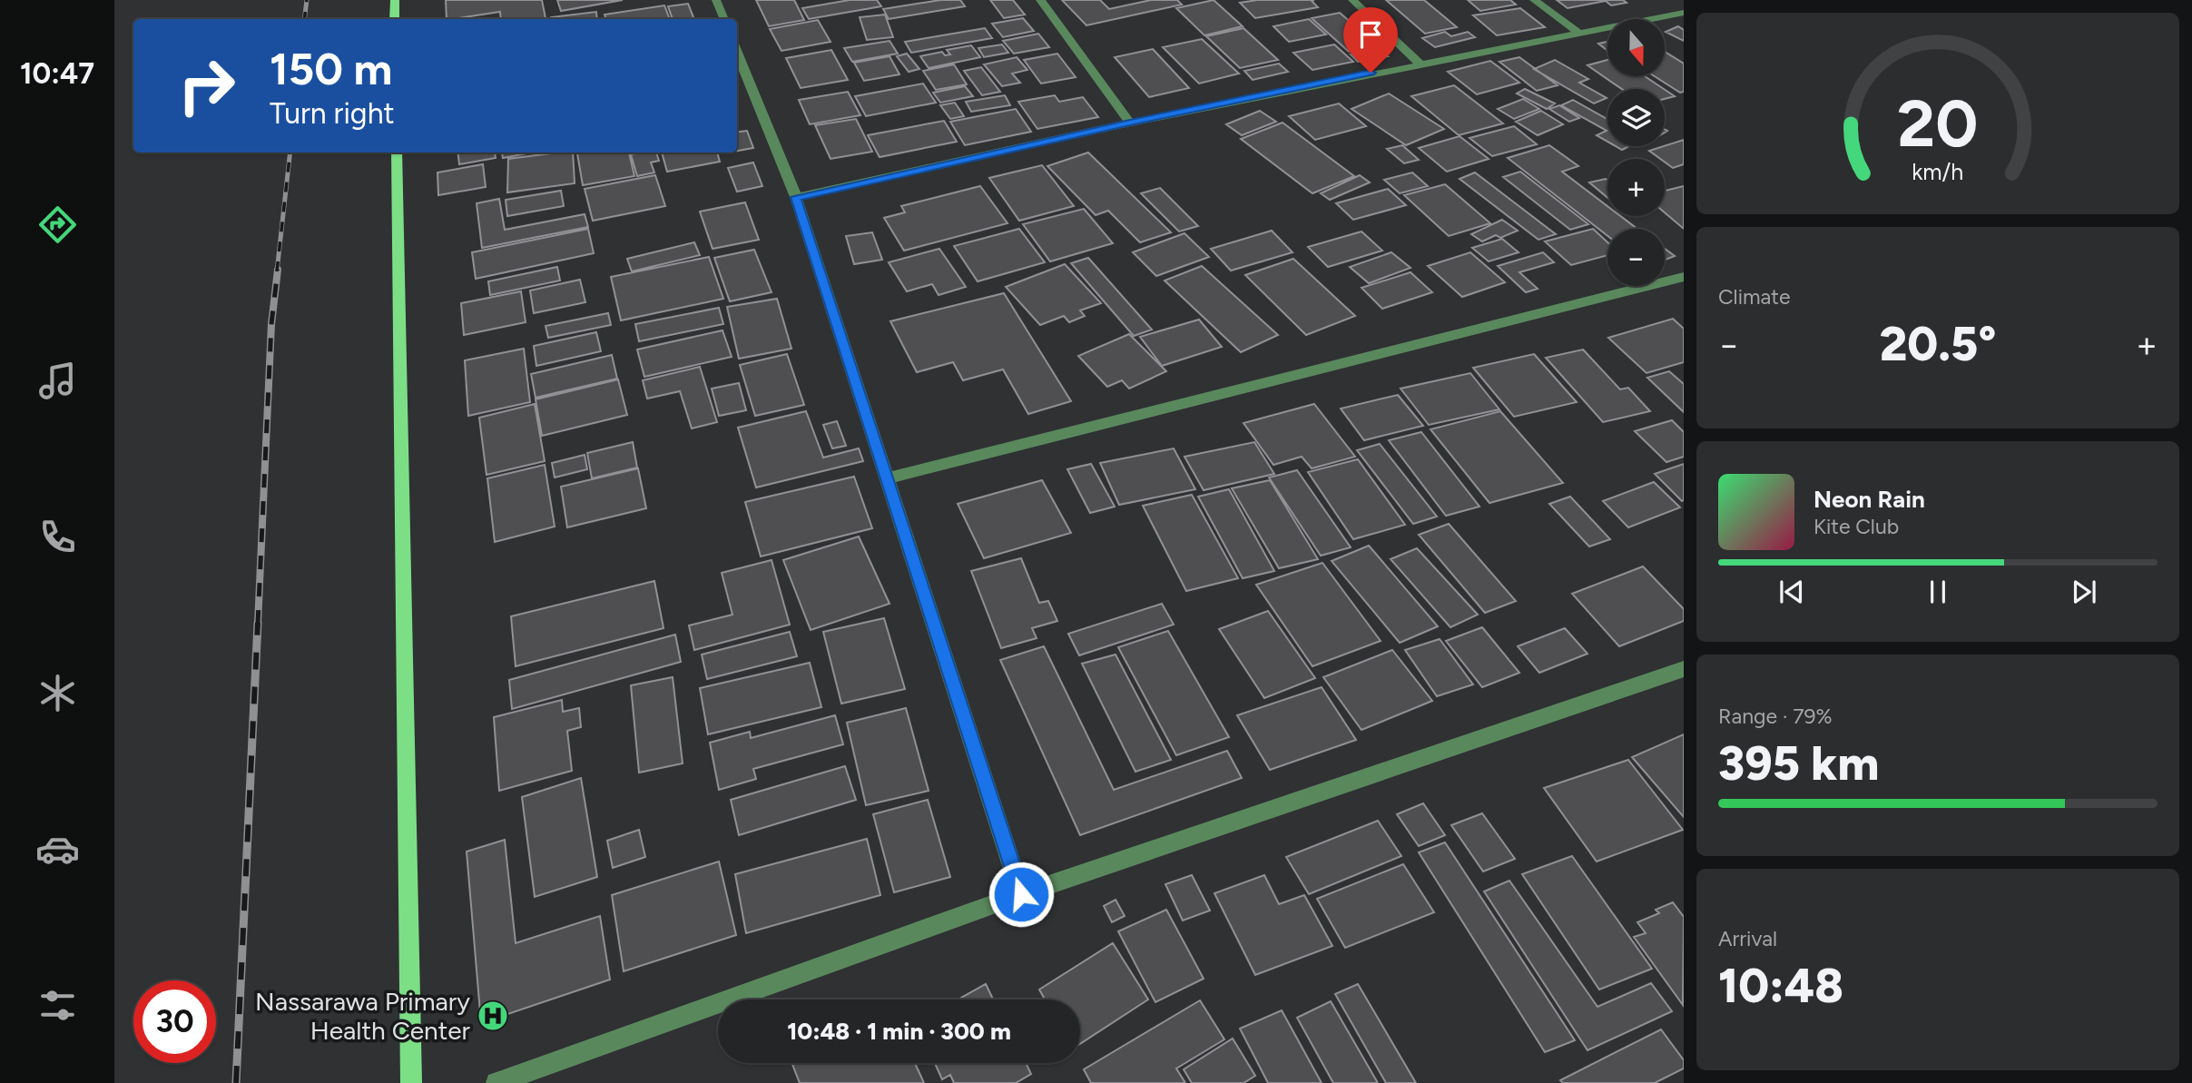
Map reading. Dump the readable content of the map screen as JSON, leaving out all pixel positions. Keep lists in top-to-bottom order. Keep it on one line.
{"places":{"hospital":["Nassarawa Primary Health Center"]},"north":"bottom","page":{"tabs":"10:47","map_buttons":["+","−"],"turn":["150 m","Turn right"],"tile":["Climate",["Range · 79%","395 km"],["Arrival","10:48"]],"heat":["−","20.5°","+"],"song":["Neon Rain","Kite Club"],"limit":"30","trip":"10:48 · 1 min · 300 m","gauge":["20","km/h"]}}
